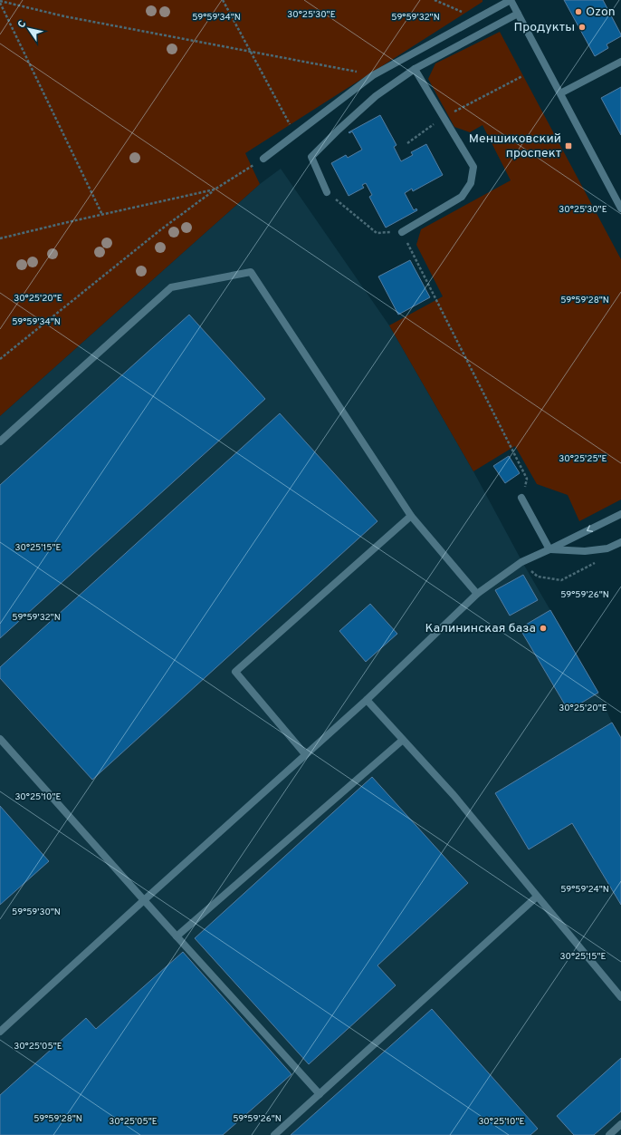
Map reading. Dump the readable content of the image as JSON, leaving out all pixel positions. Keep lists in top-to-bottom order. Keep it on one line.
{"places":{"other":["Ozon","Продукты","Калининская база"],"transit":["Меншиковский проспект"]},"north":"top left","coordinates":["30°25'30\"E","59°59'34\"N","59°59'32\"N","30°25'20\"E","59°59'28\"N","30°25'25\"E","30°25'15\"E","59°59'26\"N","30°25'10\"E","59°59'24\"N","59°59'30\"N","30°25'05\"E"]}
